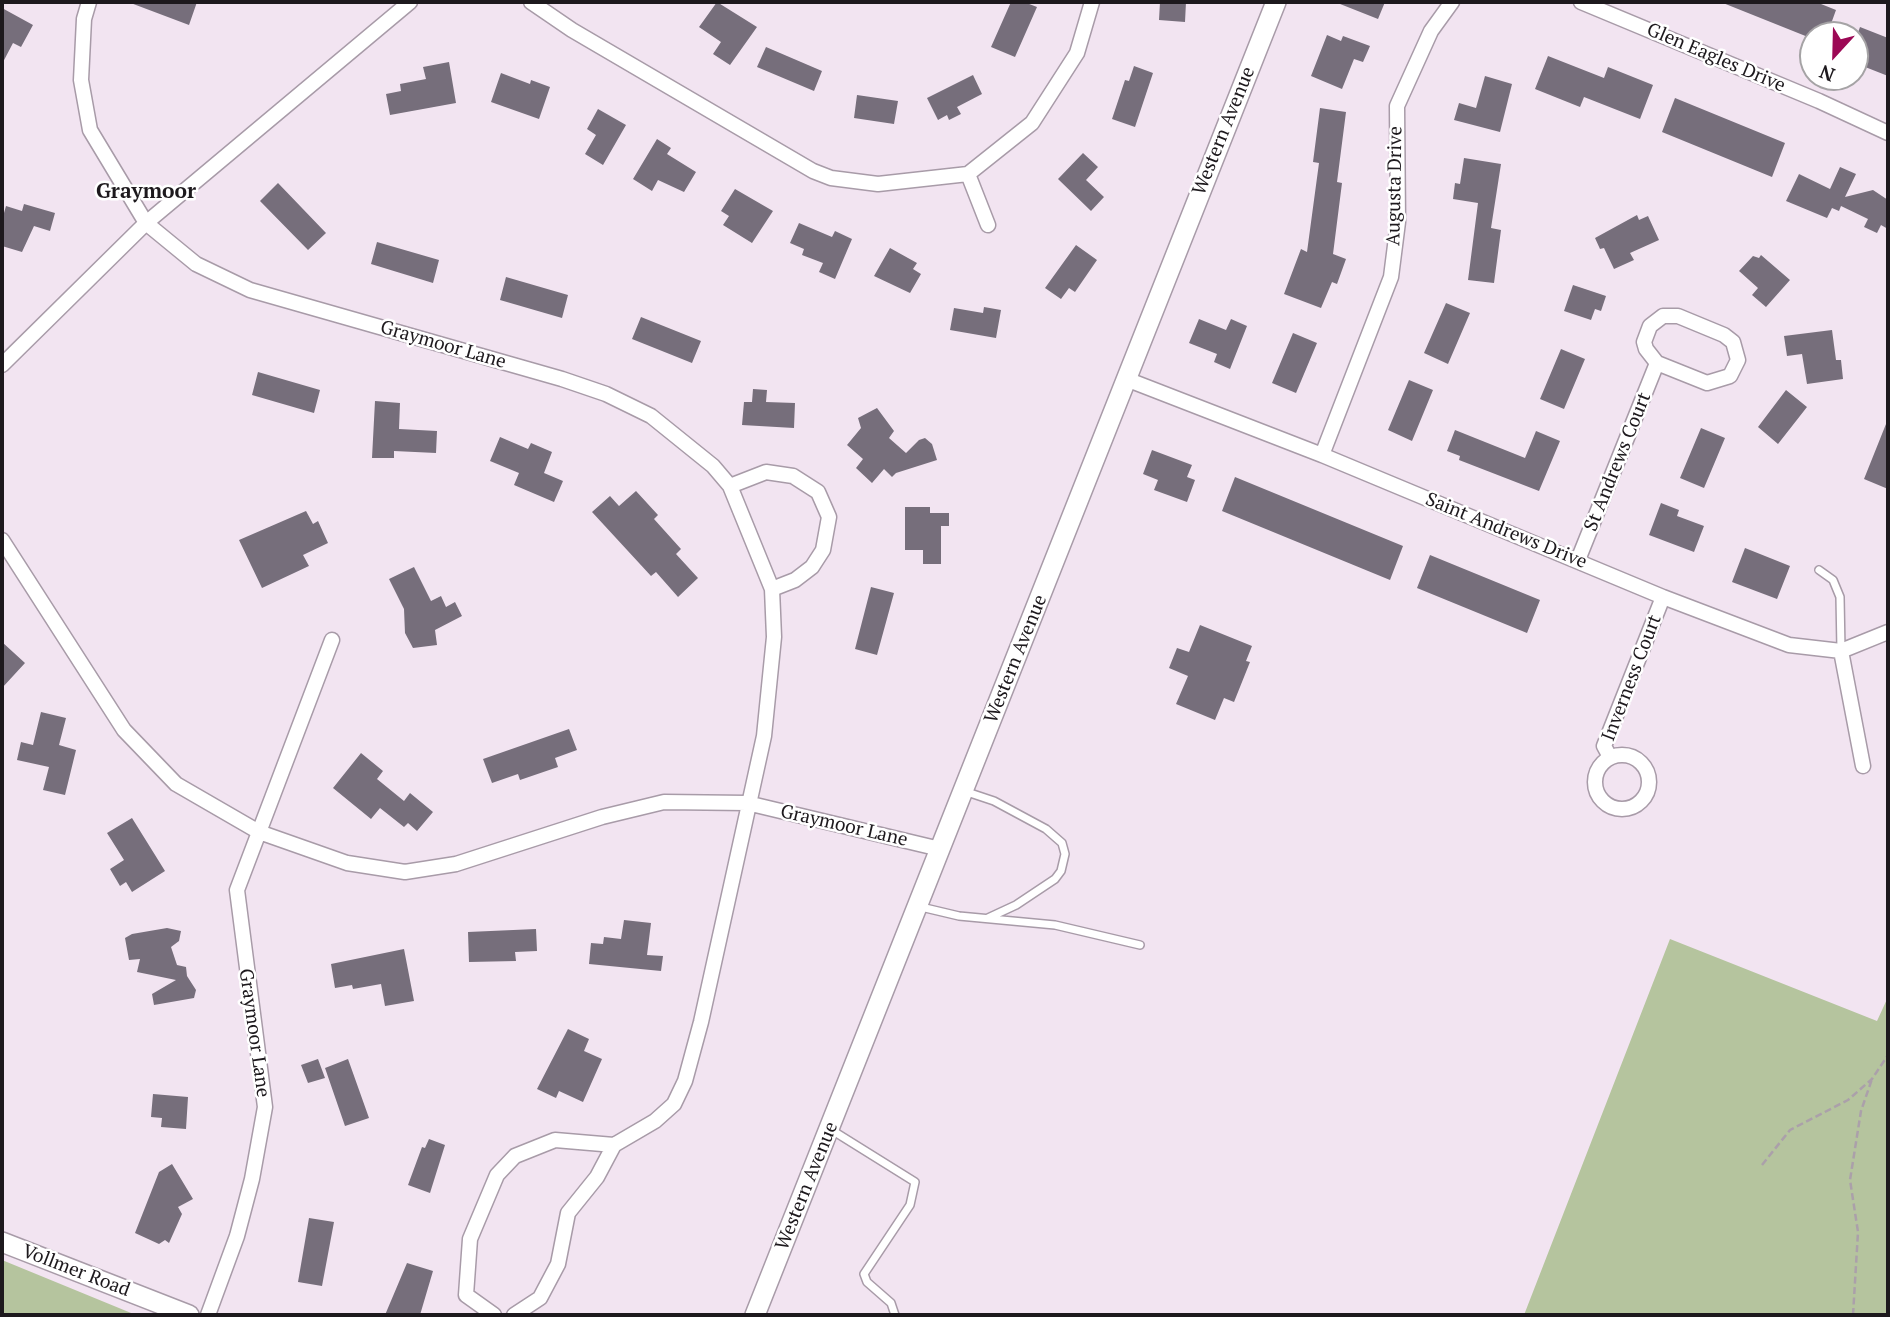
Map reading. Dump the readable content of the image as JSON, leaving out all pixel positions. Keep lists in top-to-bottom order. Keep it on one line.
{"streets":{"main road":["Western Avenue","Vollmer Road"],"street":["Glen Eagles Drive","Augusta Drive","Graymoor Lane","St Andrews Court","Saint Andrews Drive","Inverness Court"]},"crossings":[["Western Avenue","Graymoor Lane"],["Western Avenue","Saint Andrews Drive"],["Augusta Drive","Saint Andrews Drive"],["St Andrews Court","Saint Andrews Drive"],["Saint Andrews Drive","Inverness Court"]],"districts":["Graymoor"],"north":"bottom"}
